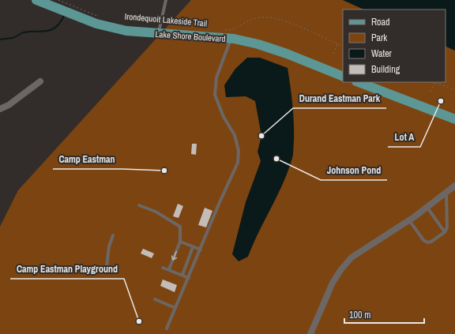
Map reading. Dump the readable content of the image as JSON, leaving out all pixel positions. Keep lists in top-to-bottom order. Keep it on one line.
{"streets":{"main road":["Lake Shore Boulevard"]},"places":["Lot A","Durand Eastman Park","Johnson Pond","Camp Eastman","Camp Eastman Playground"],"legend":["Road","Park","Water","Building"],"scale_bar":"100 m"}
